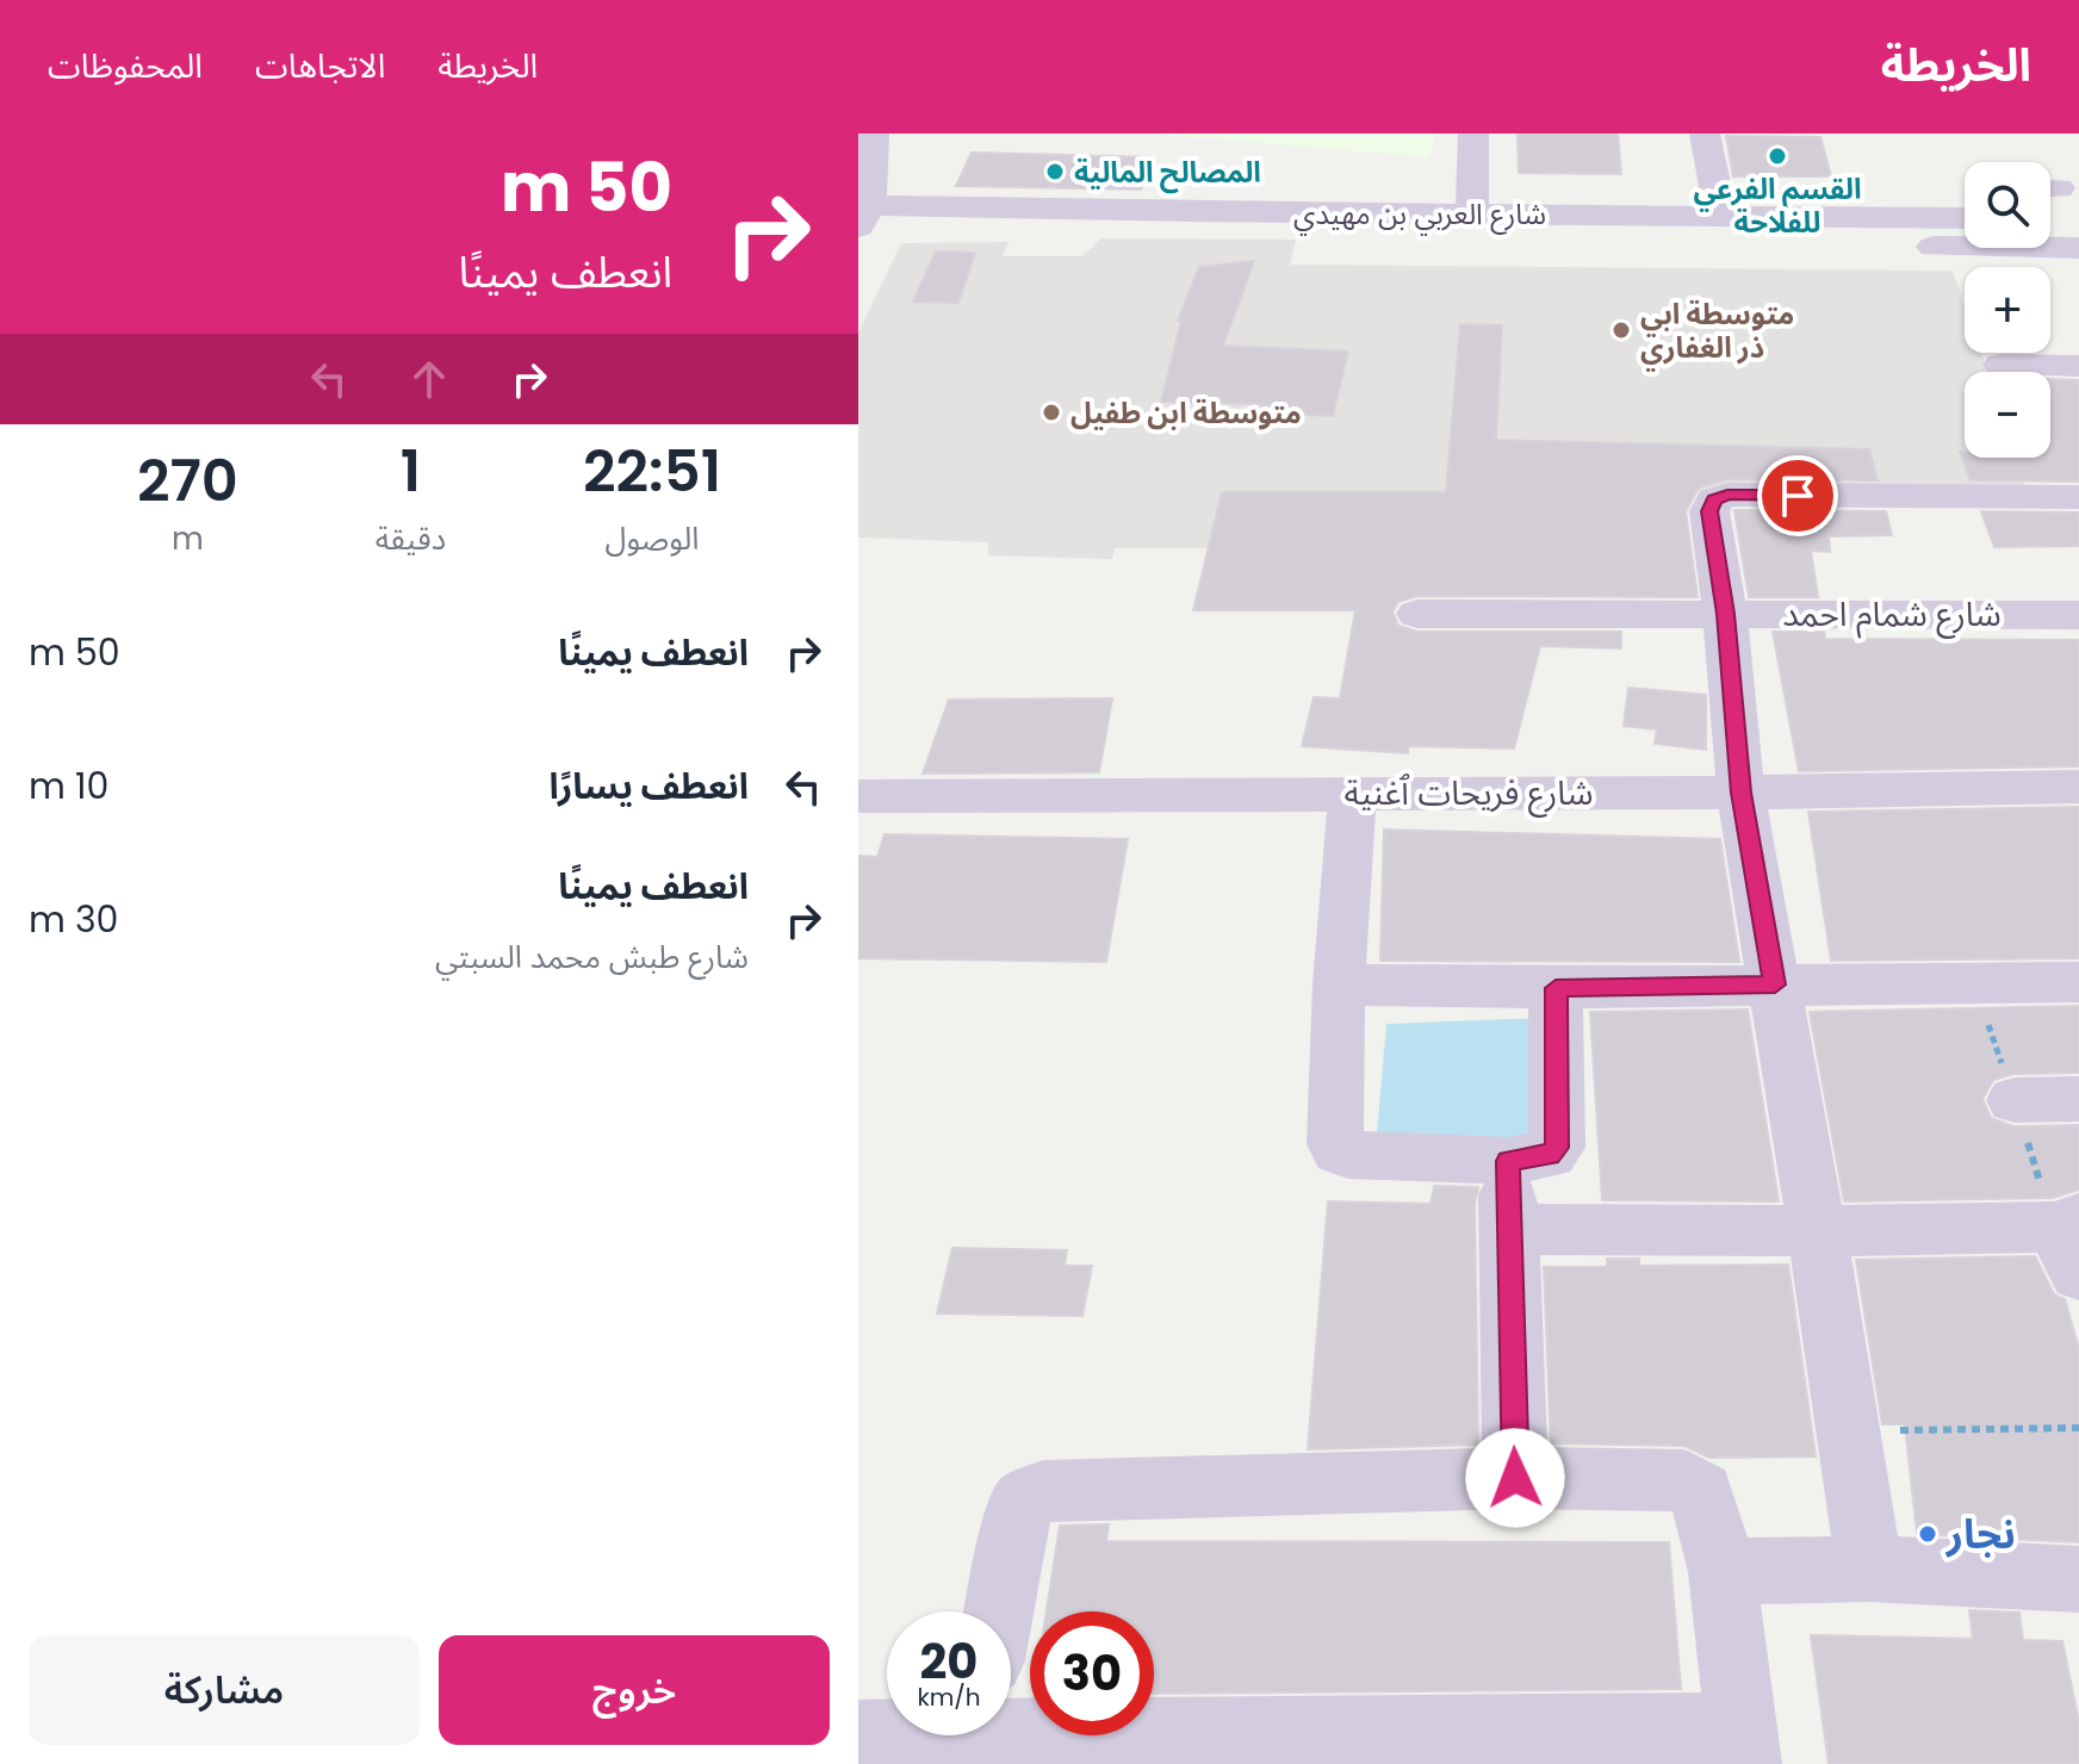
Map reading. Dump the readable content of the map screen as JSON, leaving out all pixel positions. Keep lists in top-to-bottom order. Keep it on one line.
{"streets":{"street":["شارع العربي بن مهيدي","شارع شمام احمد","شارع فريحات ٱغنية"]},"places":["القسم الفرعي للفلاحة","المصالح المالية","متوسطة ابي ذر الغفاري","متوسطة ابن طفيل","نجار"],"page":{"header":"الخريطة","nav":["الخريطة","الاتجاهات","المحفوظات"],"turn":["50 m","انعطف يمينًا"],"map_buttons":["+","−"],"eta":["22:51","الوصول","1","دقيقة","270","m"],"list":[{"name":"انعطف يمينًا","value":"50 m"},{"name":"انعطف يسارًا","value":"10 m"},{"name":"انعطف يمينًا","note":"شارع طبش محمد السبتي","value":"30 m"}],"speed":"20 km/h","limit":"30","buttons":["خروج","مشاركة"]}}
